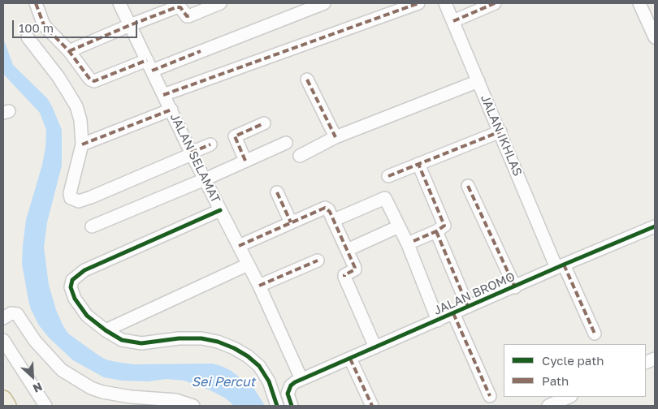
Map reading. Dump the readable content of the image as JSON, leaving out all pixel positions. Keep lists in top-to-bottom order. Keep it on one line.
{"streets":{"street":["JALAN IKHLAS","JALAN SELAMAT","JALAN BROMO"]},"crossings":[["JALAN IKHLAS","JALAN BROMO"],["JALAN SELAMAT","JALAN BROMO"]],"water":["Sei Percut"],"legend":["Cycle path","Path"],"scale_bar":"100 m","north":"bottom right"}
